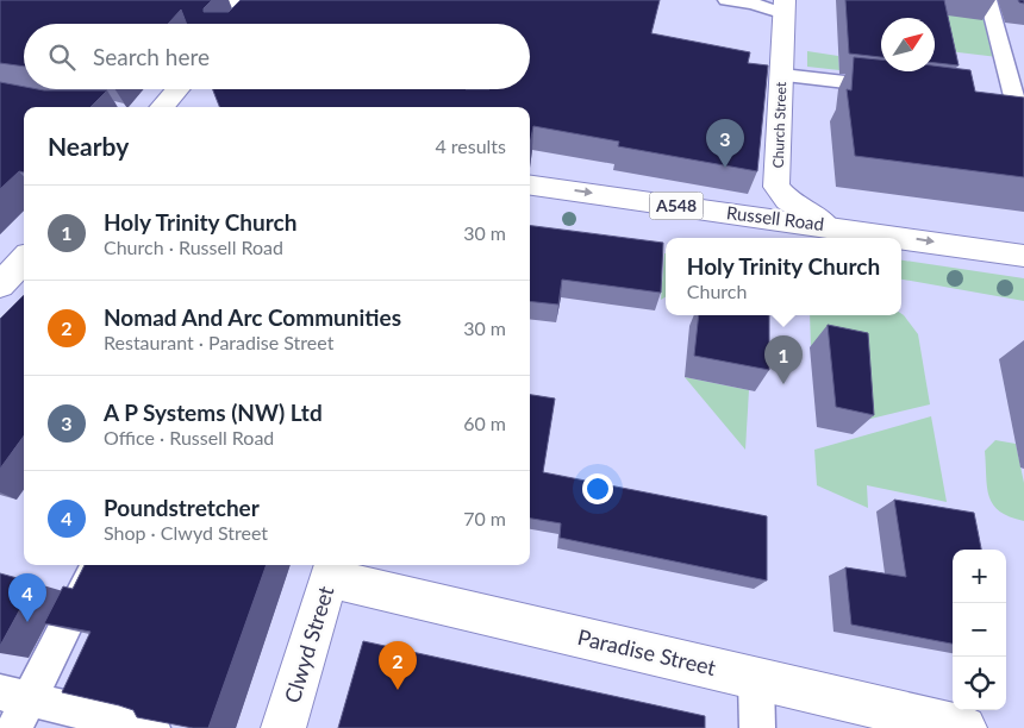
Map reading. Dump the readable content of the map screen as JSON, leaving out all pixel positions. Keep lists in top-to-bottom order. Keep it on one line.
{"streets":{"street":["Church Street","A548","Russell Road","Clwyd Street","Paradise Street"]},"crossings":[["Church Street","Russell Road"],["Clwyd Street","Paradise Street"]],"one_way":["Russell Road"],"north":"top right","page":{"search":"Search here","heading":["Nearby","4 results"],"pins":["3","1","4","2"],"list":[{"mark":"1","name":"Holy Trinity Church","note":"Church · Russell Road","value":"30 m"},{"mark":"2","name":"Nomad And Arc Communities","note":"Restaurant · Paradise Street","value":"30 m"},{"mark":"3","name":"A P Systems (NW) Ltd","note":"Office · Russell Road","value":"60 m"},{"mark":"4","name":"Poundstretcher","note":"Shop · Clwyd Street","value":"70 m"}],"popup":["Holy Trinity Church","Church"],"map_buttons":["+","−"]}}
